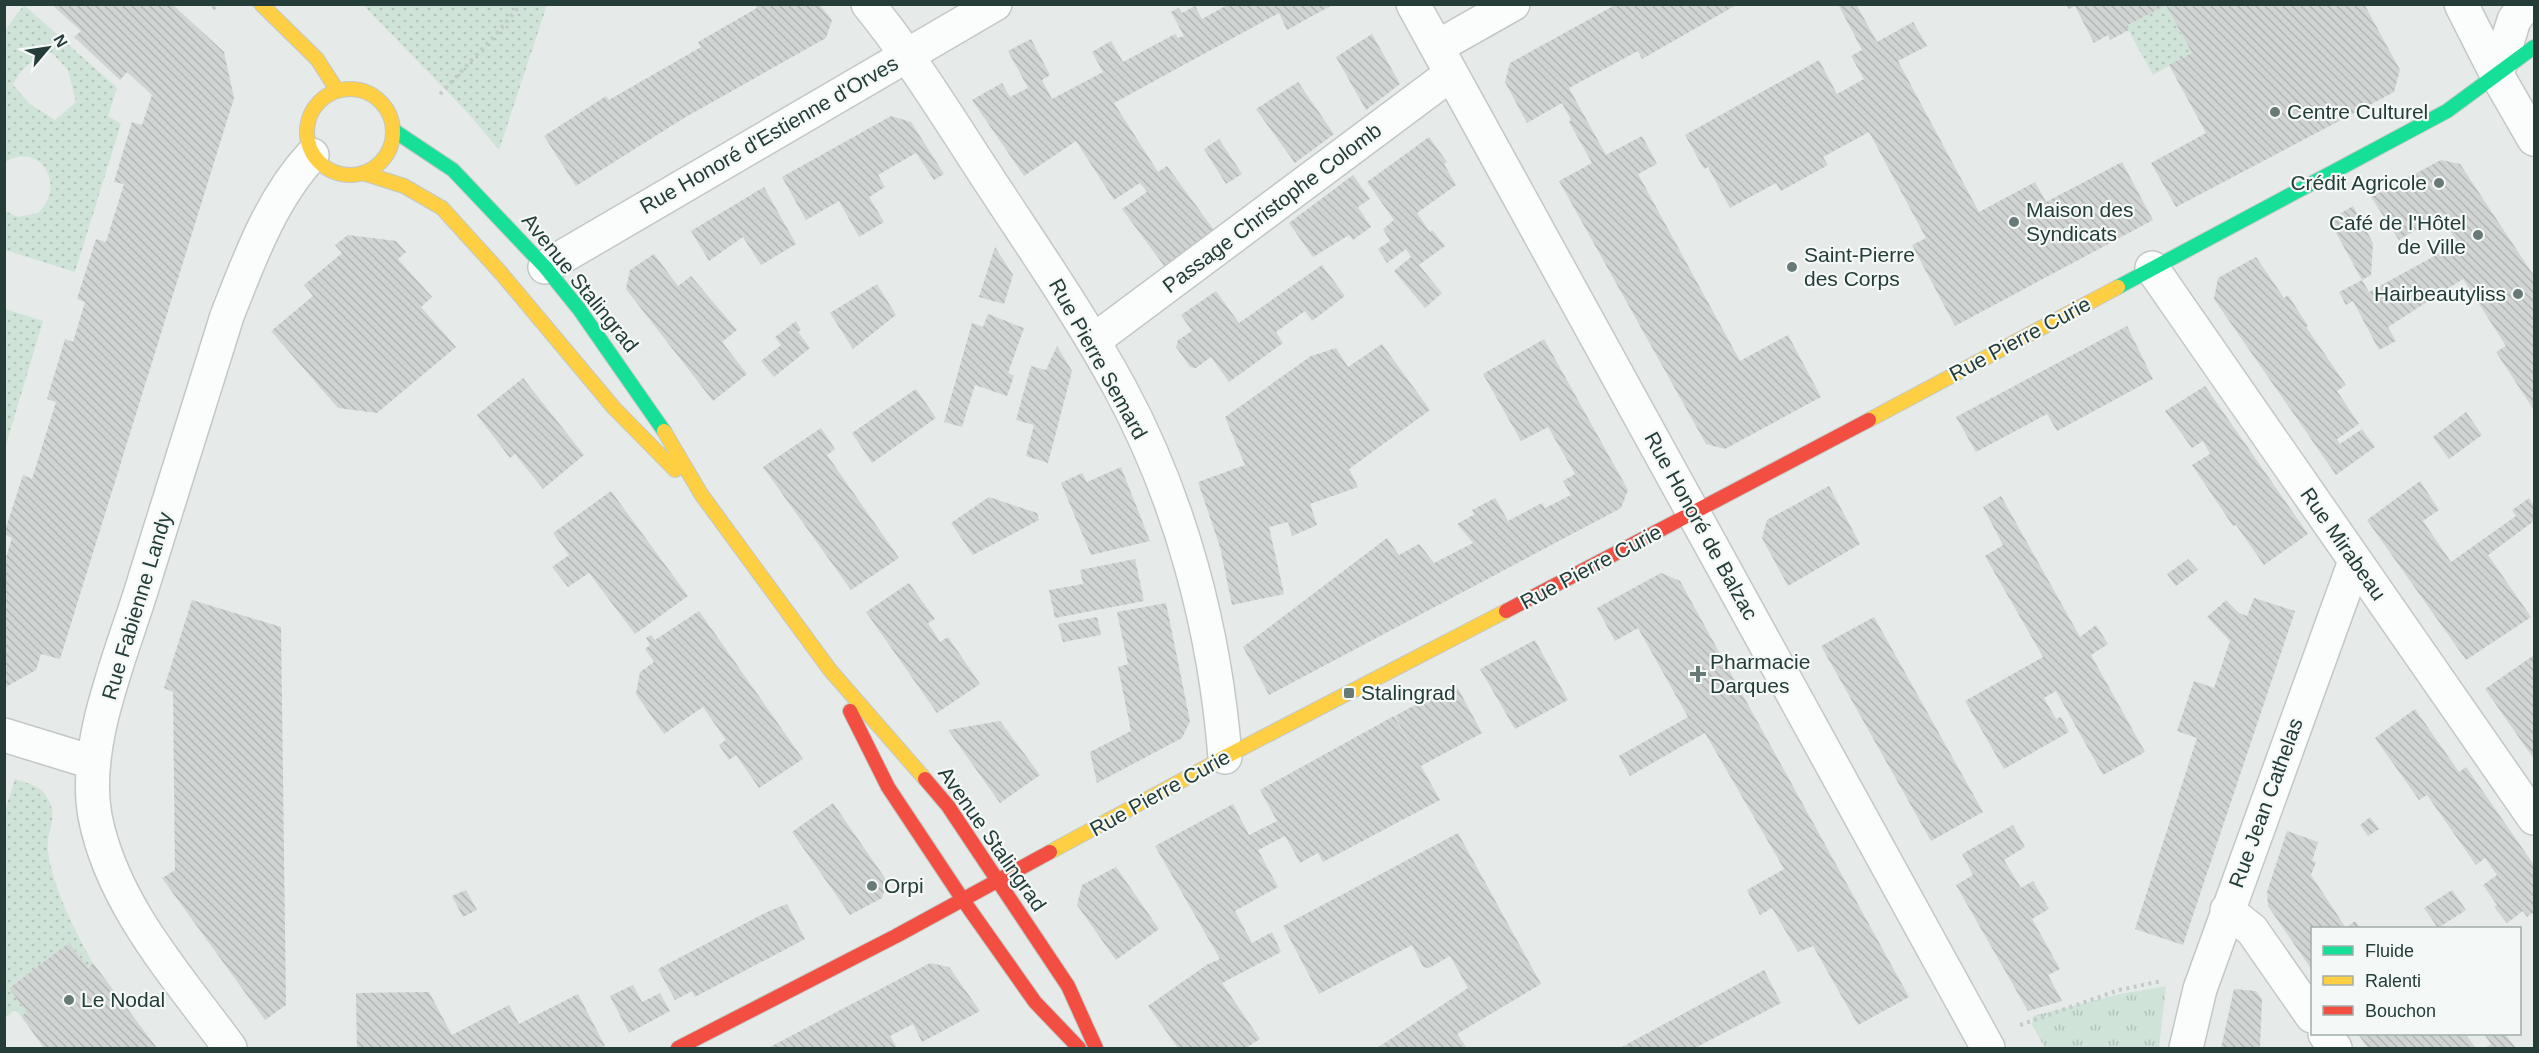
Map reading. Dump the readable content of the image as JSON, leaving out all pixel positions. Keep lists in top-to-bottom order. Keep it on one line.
{"streets":{"street":["Rue Honoré d'Estienne d'Orves","Passage Christophe Colomb","Avenue Stalingrad","Rue Pierre Curie","Rue Pierre Semard","Rue Honoré de Balzac","Rue Mirabeau","Rue Fabienne Landy","Rue Jean Cathelas"]},"crossings":[["Rue Honoré d'Estienne d'Orves","Avenue Stalingrad"],["Rue Honoré d'Estienne d'Orves","Rue Pierre Semard"],["Passage Christophe Colomb","Rue Pierre Semard"],["Passage Christophe Colomb","Rue Honoré de Balzac"],["Avenue Stalingrad","Rue Pierre Curie"],["Avenue Stalingrad","Rue Fabienne Landy"],["Rue Pierre Curie","Rue Pierre Semard"],["Rue Pierre Curie","Rue Honoré de Balzac"],["Rue Pierre Curie","Rue Mirabeau"],["Rue Mirabeau","Rue Jean Cathelas"]],"places":{"other":["Centre Culturel","Crédit Agricole","Maison des Syndicats","Café de l'Hôtel de Ville","Saint-Pierre des Corps","Hairbeautyliss","Orpi","Le Nodal"],"health":["Pharmacie Darques"],"transit":["Stalingrad"]},"legend":["Fluide","Ralenti","Bouchon"],"north":"top right"}
